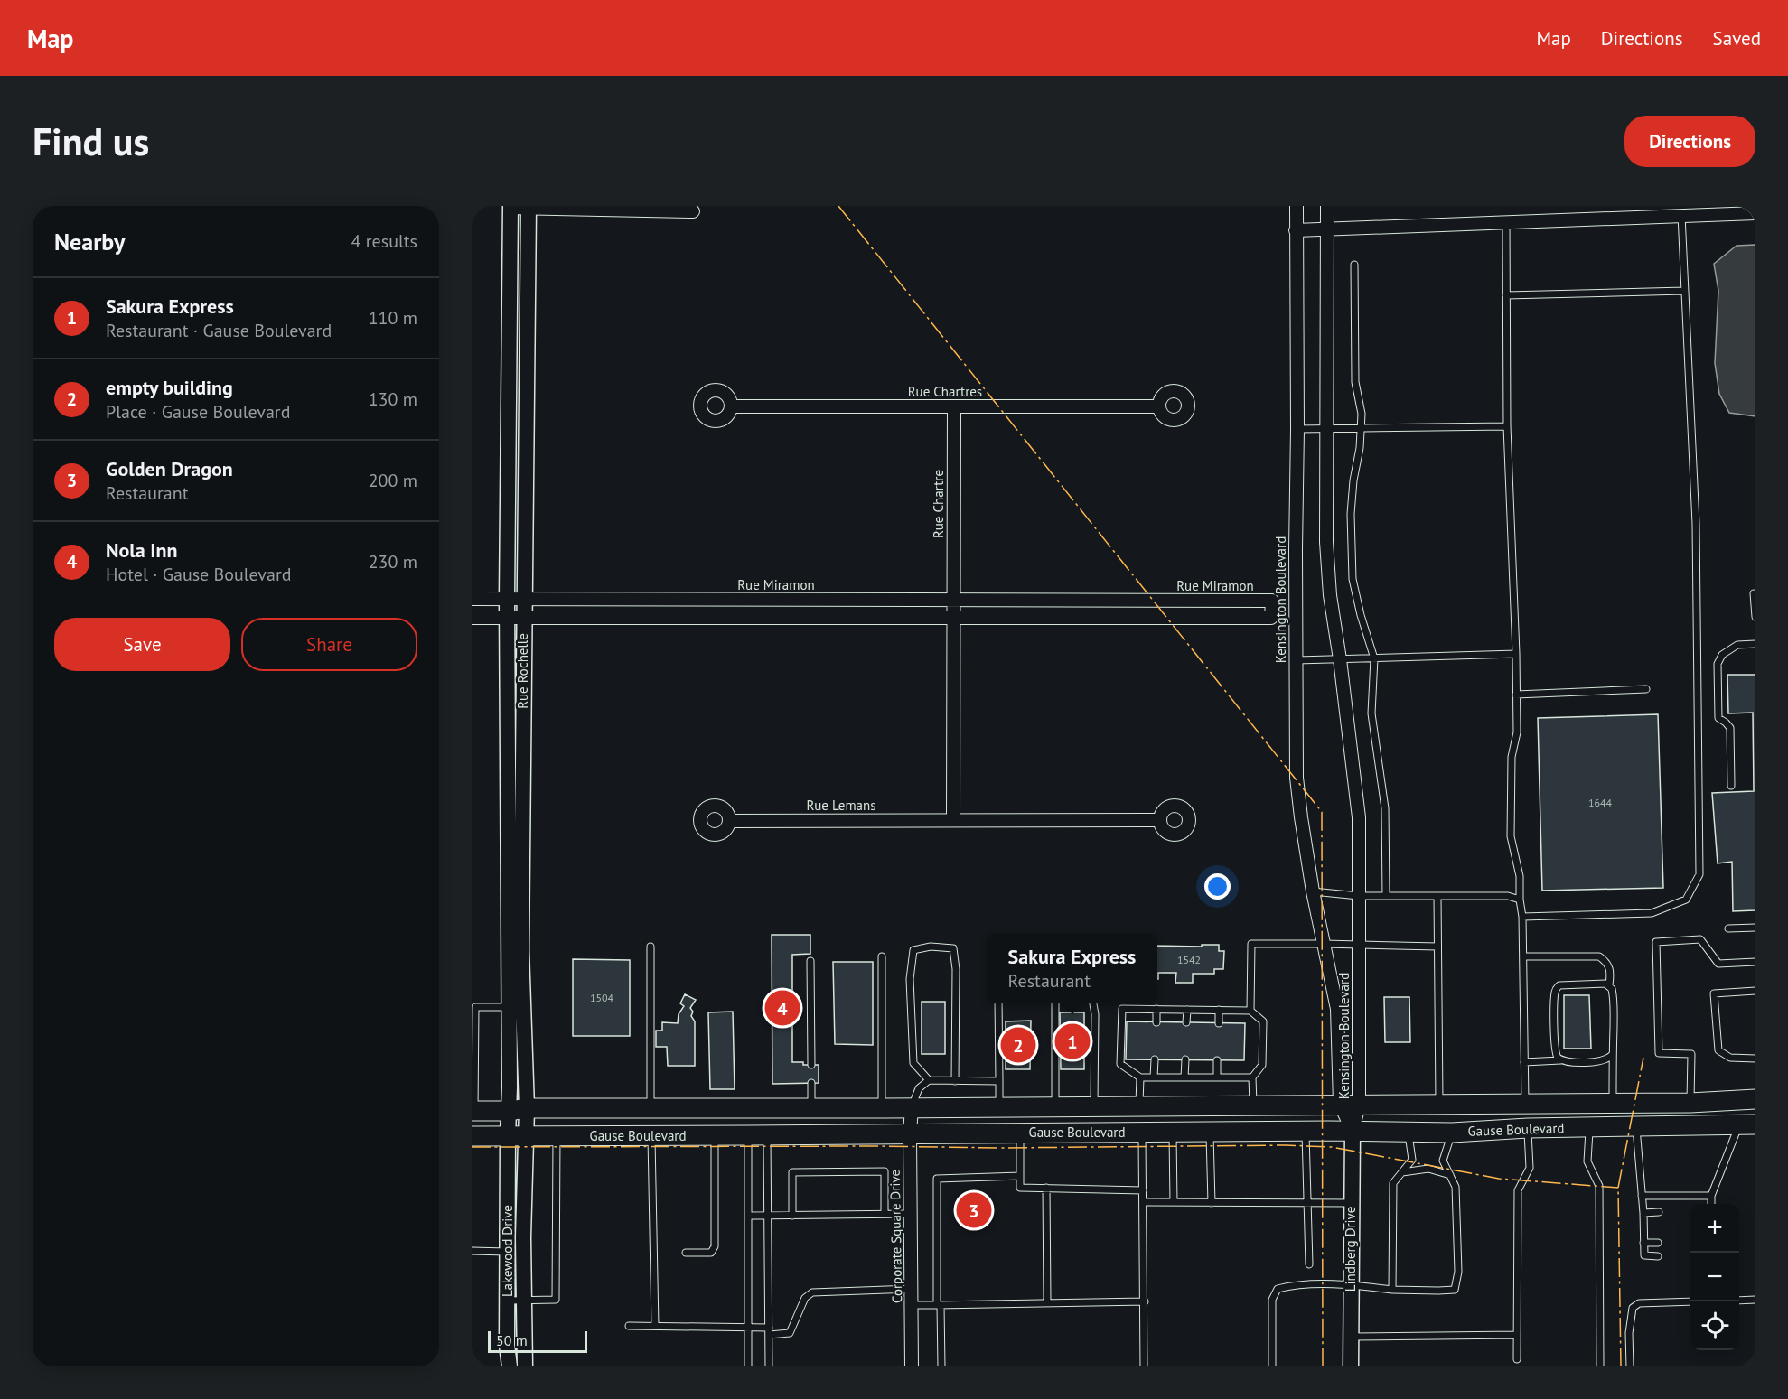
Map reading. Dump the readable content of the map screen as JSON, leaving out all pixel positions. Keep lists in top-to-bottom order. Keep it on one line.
{"streets":{"main road":["Gause Boulevard"],"street":["Rue Chartres","Rue Chartre","Rue Miramon","Kensington Boulevard","Rue Rochelle","Rue Lemans","Corporate Square Drive","Lindberg Drive","Lakewood Drive"]},"crossings":[["Rue Chartres","Rue Chartre"],["Rue Chartre","Rue Miramon"],["Rue Miramon","Rue Rochelle"],["Kensington Boulevard","Gause Boulevard"],["Kensington Boulevard","Lindberg Drive"],["Rue Rochelle","Gause Boulevard"],["Rue Rochelle","Lakewood Drive"],["Gause Boulevard","Corporate Square Drive"],["Gause Boulevard","Lindberg Drive"],["Gause Boulevard","Lakewood Drive"]],"house_numbers":["1644","1542","1504"],"scale_bar":"50 m","page":{"header":"Map","nav":["Map","Directions","Saved"],"buttons":["Directions",["Save","Share"]],"title":"Find us","heading":["Nearby","4 results"],"list":[{"mark":"1","name":"Sakura Express","note":"Restaurant · Gause Boulevard","value":"110 m"},{"mark":"2","name":"empty building","note":"Place · Gause Boulevard","value":"130 m"},{"mark":"3","name":"Golden Dragon","note":"Restaurant","value":"200 m"},{"mark":"4","name":"Nola Inn","note":"Hotel · Gause Boulevard","value":"230 m"}],"popup":["Sakura Express","Restaurant"],"pins":["4","1","2","3"],"map_buttons":["+","−"],"scale":"50 m"}}
